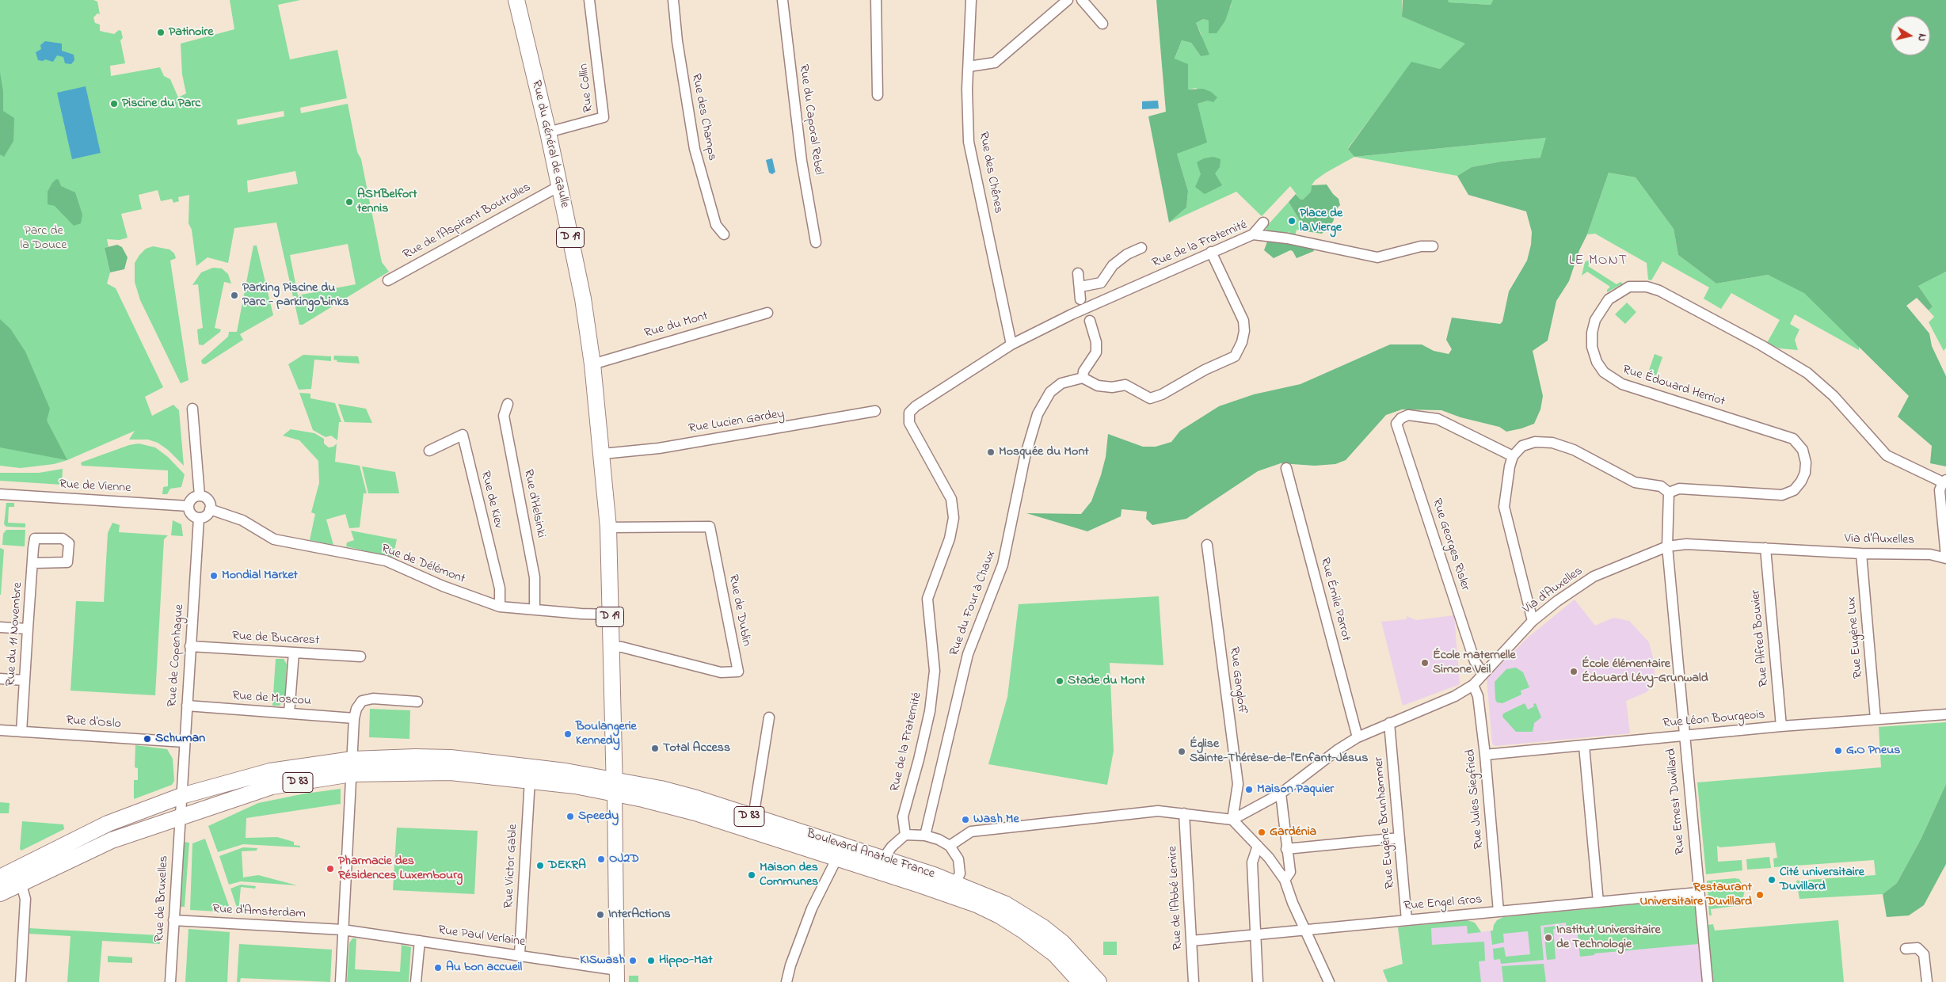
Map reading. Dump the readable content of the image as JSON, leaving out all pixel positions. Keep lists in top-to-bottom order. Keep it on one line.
{"streets":{"main road":["Rue du Général de Gaulle","D 19","D 83","Boulevard Anatole France"],"street":["Rue Collin","Rue des Champs","Rue du Caporal Rebel","Rue des Chênes","Rue de l'Aspirant Boutrolles","Rue de la Fraternité","Rue du Mont","Rue Édouard Herriot","Rue Lucien Gardey","Rue de Vienne","Rue de Kiev","Rue d'Helsinki","Via d'Auxelles","Rue Georges Risler","Rue de Délémont","Rue Émile Parrot","Rue du Four à Chaux","Rue de Dublin","Rue du 11 Novembre","Rue Eugène Lux","Rue Alfred Bouvier","Rue de Bucarest","Rue de Copenhague","Rue Gangloff","Rue de Moscou","Rue Léon Bourgeois","Rue d'Oslo","Rue Jules Siegfried","Rue Ernest Duvillard","Rue Eugène Brunhammer","Rue Victor Gable","Rue de l'Abbé Lemire","Rue de Bruxelles","Rue Engel Gros","Rue d'Amsterdam","Rue Paul Verlaine"]},"crossings":[["Rue Collin","Rue du Général de Gaulle"],["Rue du Général de Gaulle","Rue de l'Aspirant Boutrolles"],["Rue du Général de Gaulle","D 19"],["Rue du Général de Gaulle","Rue du Mont"],["Rue du Général de Gaulle","Rue Lucien Gardey"],["Rue des Chênes","Rue de la Fraternité"],["D 19","Rue Lucien Gardey"],["D 19","Rue de Délémont"],["D 19","Rue de Dublin"],["D 19","D 83"],["D 19","Boulevard Anatole France"],["Rue de Vienne","Rue de Délémont"],["Rue de Vienne","Rue de Copenhague"],["Rue de Kiev","Rue de Délémont"],["Rue d'Helsinki","Rue de Délémont"],["Via d'Auxelles","Rue Georges Risler"],["Via d'Auxelles","Rue Émile Parrot"],["Via d'Auxelles","Rue Eugène Lux"],["Via d'Auxelles","Rue Alfred Bouvier"],["Via d'Auxelles","Rue Gangloff"],["Via d'Auxelles","Rue Jules Siegfried"],["Via d'Auxelles","Rue Ernest Duvillard"],["Via d'Auxelles","Rue Eugène Brunhammer"],["Rue de Délémont","Rue de Copenhague"],["Rue du 11 Novembre","Rue d'Oslo"],["Rue Eugène Lux","Rue Léon Bourgeois"],["Rue Alfred Bouvier","Rue Léon Bourgeois"],["Rue de Bucarest","Rue de Copenhague"],["Rue de Copenhague","Rue de Moscou"],["Rue de Copenhague","Rue d'Oslo"],["Rue de Copenhague","D 83"],["Rue de Copenhague","Rue de Bruxelles"],["Rue Léon Bourgeois","Rue Jules Siegfried"],["Rue Léon Bourgeois","Rue Ernest Duvillard"],["D 83","Boulevard Anatole France"],["D 83","Rue Victor Gable"],["D 83","Rue de Bruxelles"],["Rue Jules Siegfried","Rue Engel Gros"],["Rue Ernest Duvillard","Rue Engel Gros"],["Rue Eugène Brunhammer","Rue Engel Gros"],["Rue Victor Gable","Rue Paul Verlaine"],["Rue de l'Abbé Lemire","Rue Engel Gros"],["Rue de Bruxelles","Rue d'Amsterdam"],["Rue d'Amsterdam","Rue Paul Verlaine"]],"districts":["LE MONT"],"parks":["Parc de la Douce"],"places":["Patinoire","Piscine du Parc","ASMBelfort tennis","Place de la Vierge","Parking Piscine du Parc - parkingo'binks","Mosquée du Mont","Mondial Market","École maternelle Simone Veil","École élémentaire Édouard Lévy-Grunwald","Stade du Mont","Boulangerie Kennedy","Schuman","Total Access","G.O Pneus","Église Sainte-Thérèse-de-l'Enfant-Jésus","Maison Paquier","Speedy","Wash Me","Gardénia","OJ2D","DEKRA","Pharmacie des Résidences Luxembourg","Maison des Communes","Cité universitaire Duvillard","Restaurant Universitaire Duvillard","InterActions","Institut Universitaire de Technologie","KISwash","Hippo-Mat","Au bon accueil"],"north":"right"}
